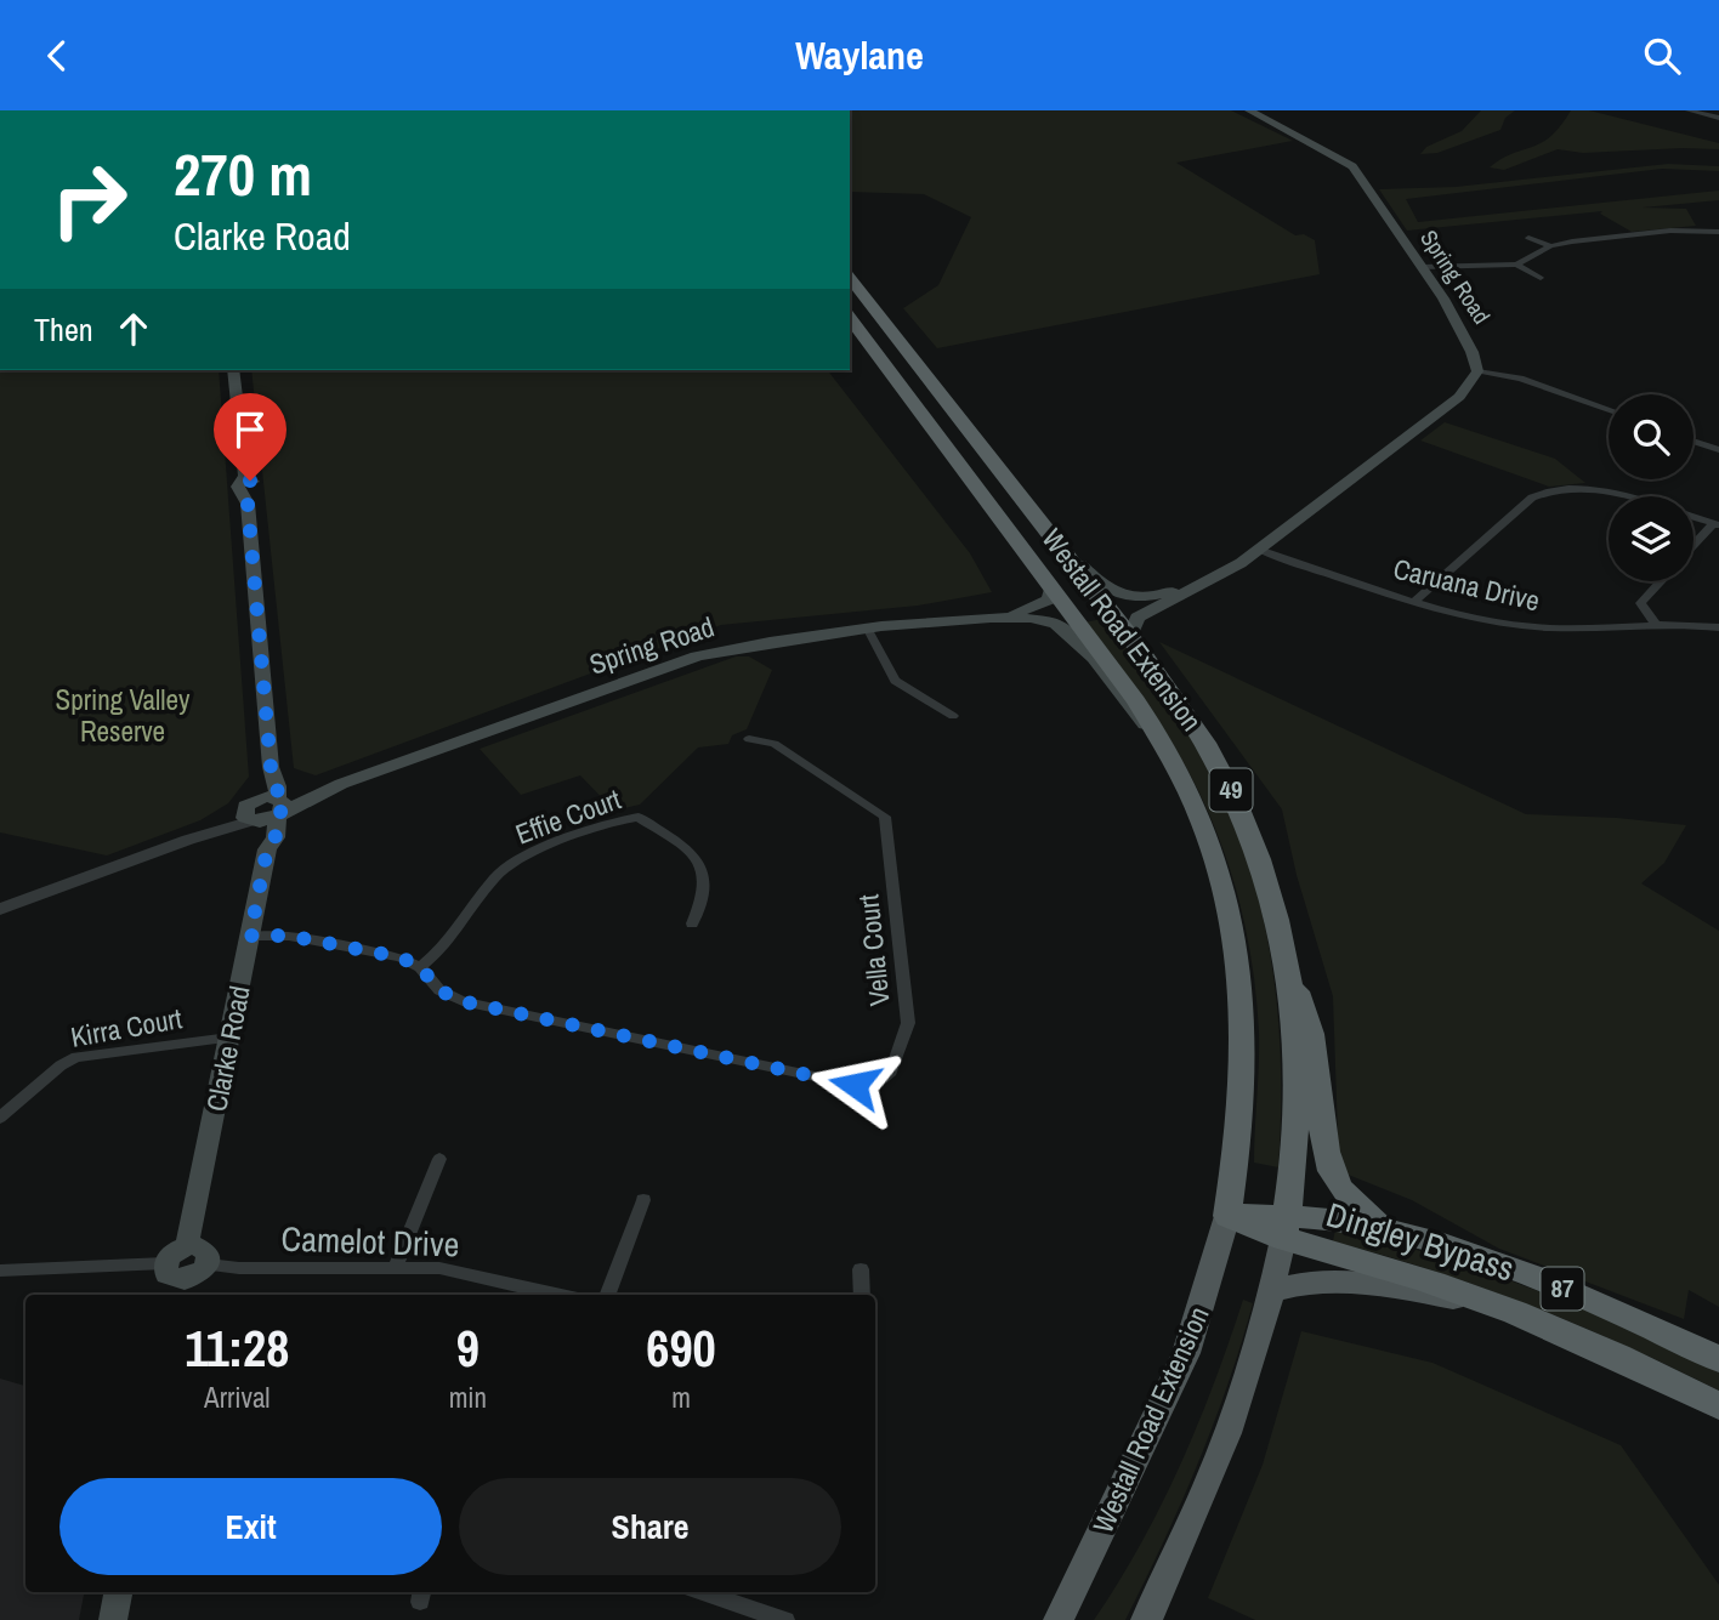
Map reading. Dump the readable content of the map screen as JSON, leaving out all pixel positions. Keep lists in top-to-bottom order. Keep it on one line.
{"streets":{"highway":["Westall Road Extension","49","Dingley Bypass","87"],"main road":["Spring Road","Clarke Road"],"street":["Caruana Drive","Effie Court","Vella Court","Kirra Court","Camelot Drive"]},"crossings":[["Spring Road","Westall Road Extension"],["Spring Road","Clarke Road"],["Westall Road Extension","Dingley Bypass"],["Westall Road Extension","87"],["Effie Court","Vella Court"],["Vella Court","Clarke Road"],["Kirra Court","Clarke Road"],["Dingley Bypass","87"]],"parks":["Spring Valley Reserve"],"page":{"header":"Waylane","turn":["270 m","Clarke Road"],"then":"Then","eta":["11:28","Arrival","9","min","690","m"],"buttons":["Exit","Share"]}}
